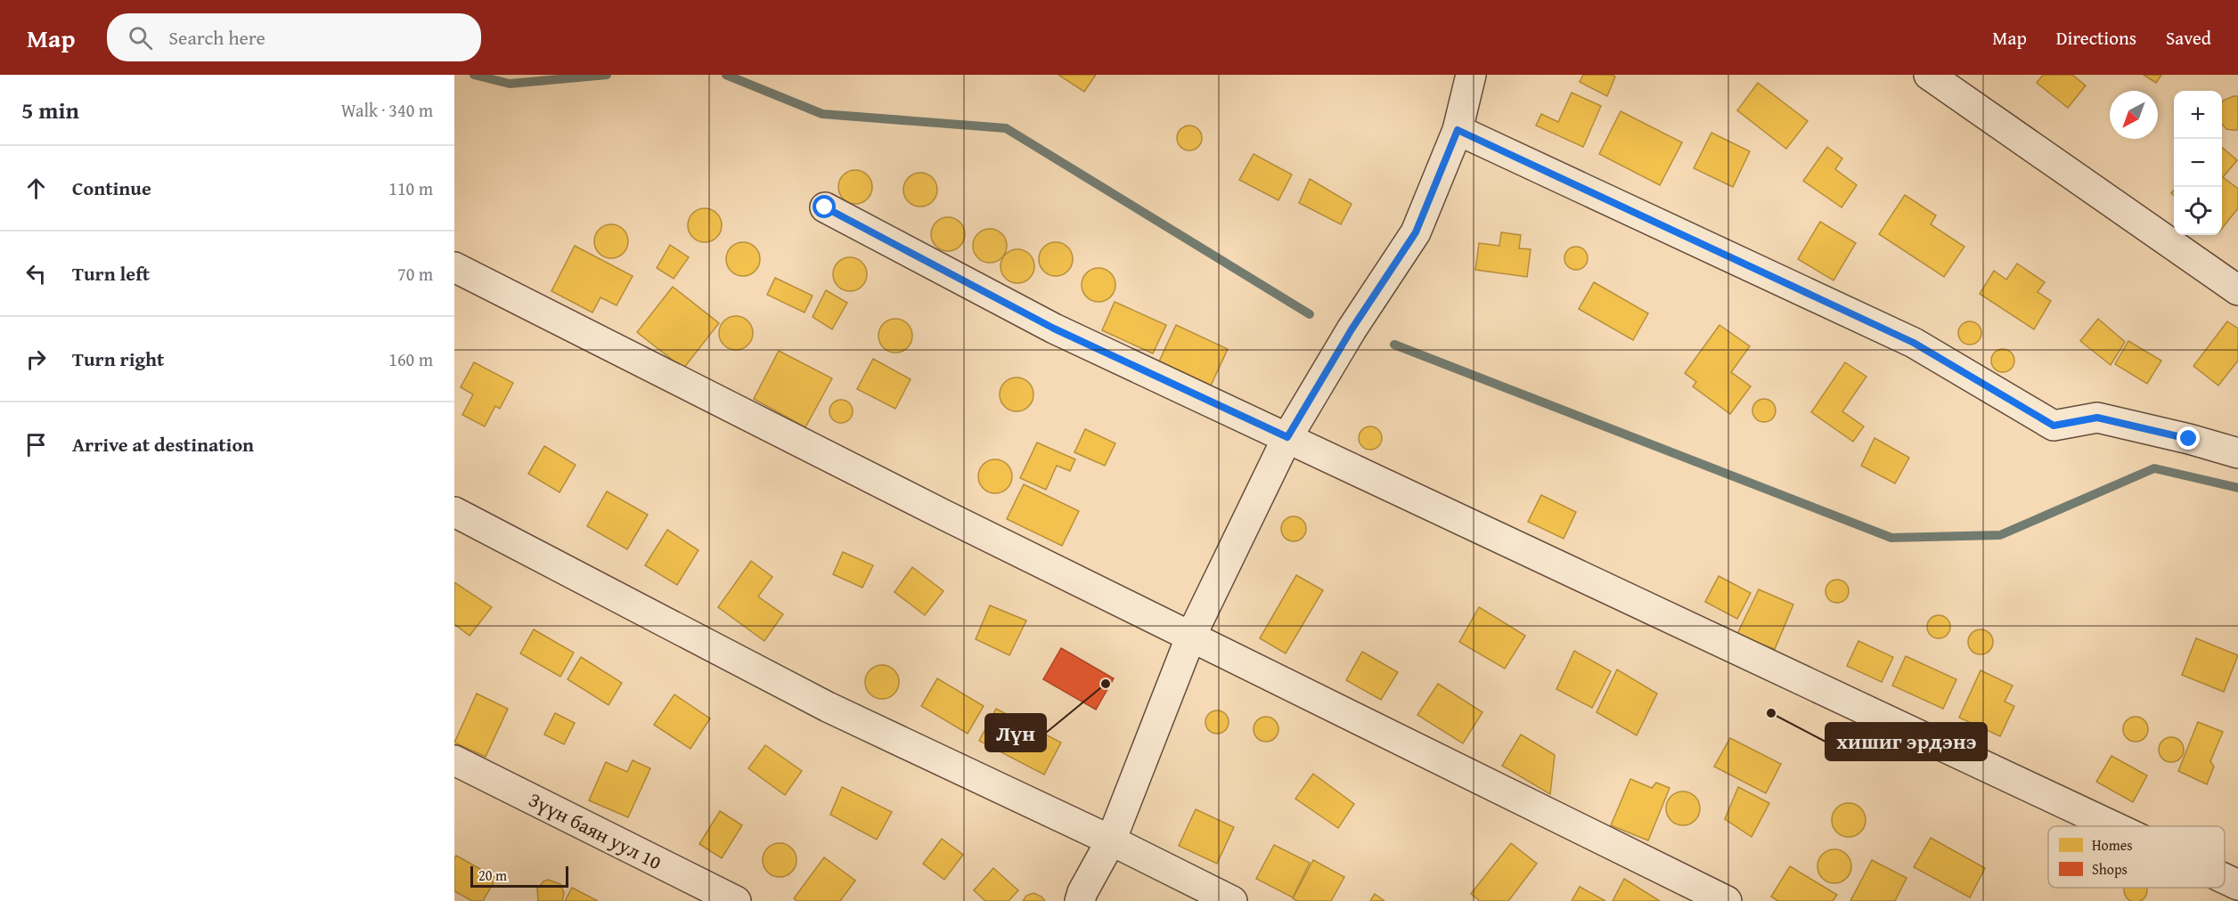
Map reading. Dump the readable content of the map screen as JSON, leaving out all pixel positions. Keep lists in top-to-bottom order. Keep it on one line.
{"streets":{"street":["Зүүн баян уул 10"]},"places":["Лүн","хишиг эрдэнэ"],"legend":["Homes","Shops"],"scale_bar":"20 m","north":"bottom left","page":{"header":"Map","search":"Search here","nav":["Map","Directions","Saved"],"heading":["5 min","Walk · 340 m"],"map_buttons":["+","−"],"list":[["Continue","110 m"],["Turn left","70 m"],["Turn right","160 m"],"Arrive at destination"],"scale":"20 m"}}
